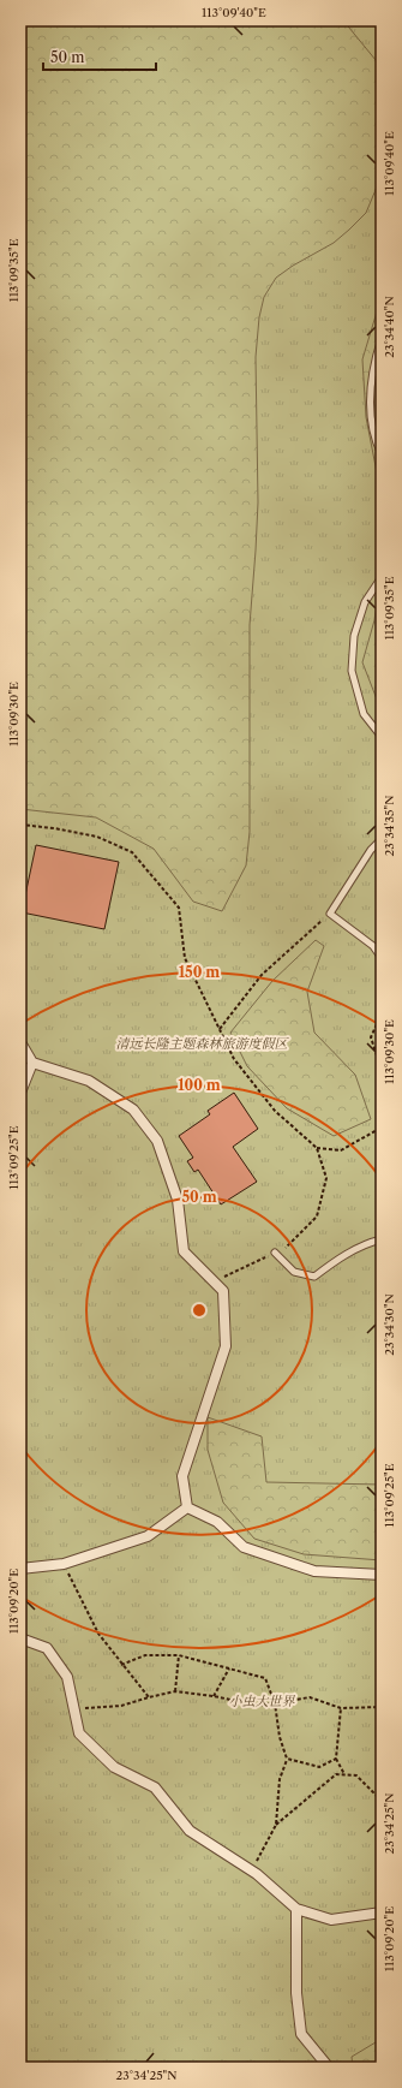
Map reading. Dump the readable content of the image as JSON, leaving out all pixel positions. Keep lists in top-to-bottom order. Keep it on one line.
{"parks":["清远长隆主题森林旅游度假区","小虫大世界"],"scale_bar":"50 m","coordinates":["113°09'40\"E","113°09'35\"E","23°34'40\"N","113°09'30\"E","23°34'35\"N","113°09'25\"E","23°34'30\"N","113°09'20\"E","23°34'25\"N"],"rings":["150 m","100 m","50 m"]}
